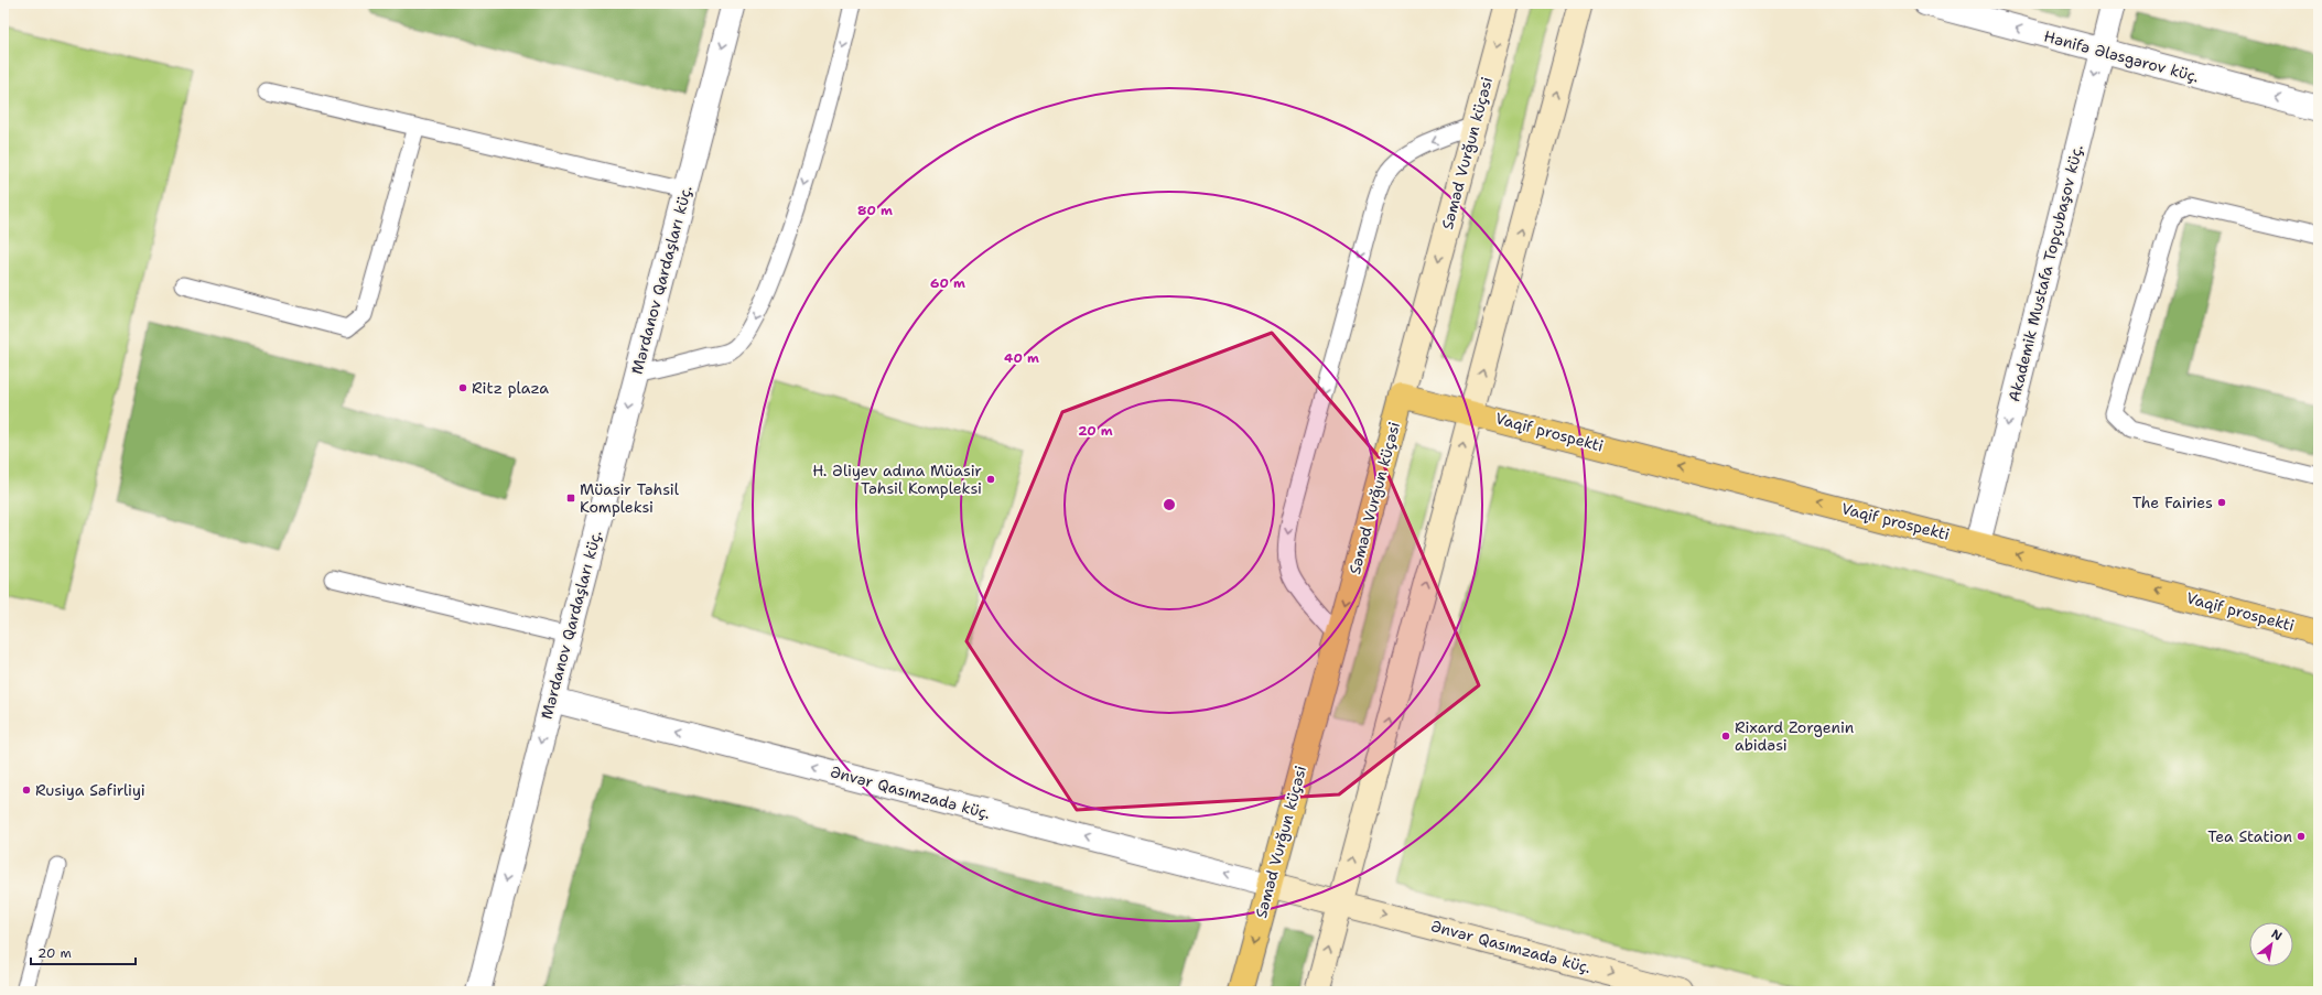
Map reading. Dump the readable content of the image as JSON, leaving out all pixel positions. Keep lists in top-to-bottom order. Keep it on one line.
{"streets":{"main road":["Səməd Vurğun küçəsi","Vaqif prospekti","Ənvər Qasımzadə küç."],"street":["Hənifə Ələsgərov küç.","Akademik Mustafa Topçubaşov küç.","Mərdanov Qardaşları küç."]},"crossings":[["Hənifə Ələsgərov küç.","Akademik Mustafa Topçubaşov küç."],["Səməd Vurğun küçəsi","Vaqif prospekti"],["Səməd Vurğun küçəsi","Ənvər Qasımzadə küç."],["Akademik Mustafa Topçubaşov küç.","Vaqif prospekti"],["Mərdanov Qardaşları küç.","Ənvər Qasımzadə küç."]],"one_way":["Hənifə Ələsgərov küç.","Akademik Mustafa Topçubaşov küç.","Mərdanov Qardaşları küç.","Vaqif prospekti"],"places":{"other":["Ritz plaza","H. Əliyev adına Müasir Təhsil Kompleksi","The Fairies","Rixard Zorgenin abidəsi","Rusiya Səfirliyi","Tea Station"],"transit":["Müasir Təhsil Kompleksi"]},"scale_bar":"20 m","north":"top right","rings":["80 m","60 m","40 m","20 m"]}
